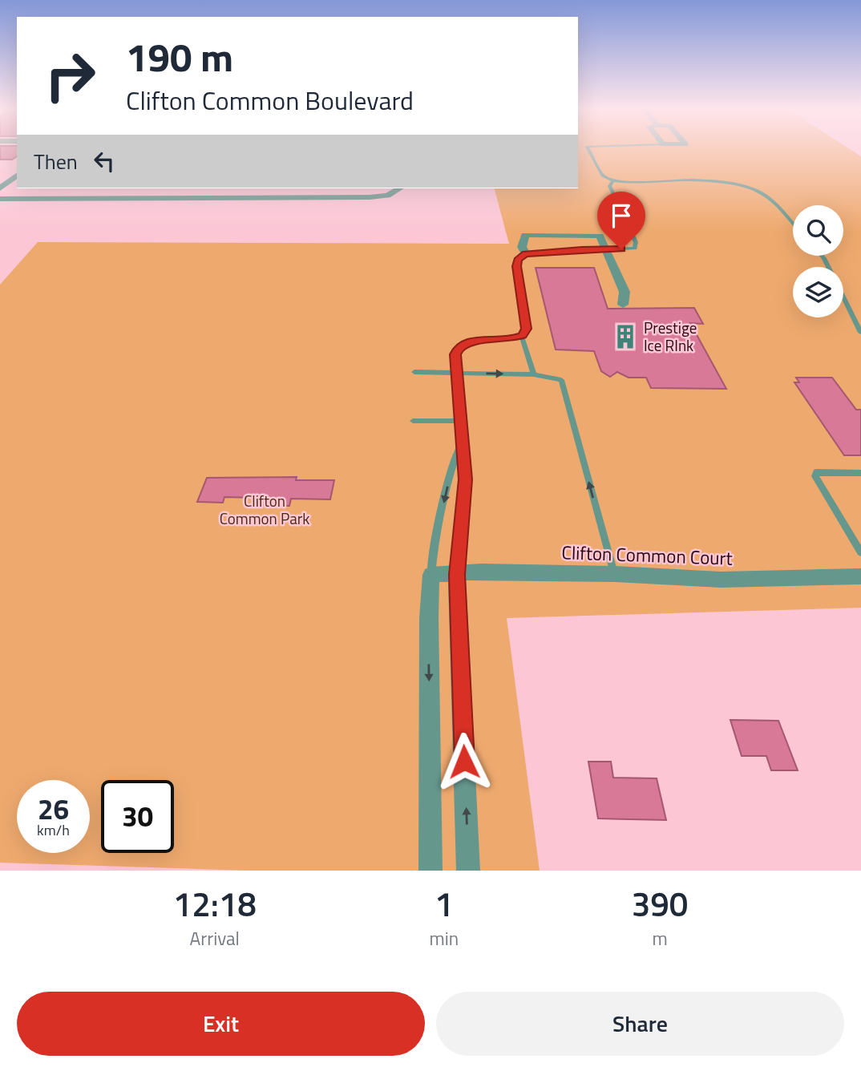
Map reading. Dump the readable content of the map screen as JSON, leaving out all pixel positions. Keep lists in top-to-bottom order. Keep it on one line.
{"streets":{"street":["Clifton Common Court"]},"parks":["Clifton Common Park"],"places":{"building":["Prestige Ice RInk"]},"page":{"turn":["190 m","Clifton Common Boulevard"],"then":"Then","speed":"26 km/h","limit":"30","eta":["12:18","Arrival","1","min","390","m"],"buttons":["Exit","Share"]}}
